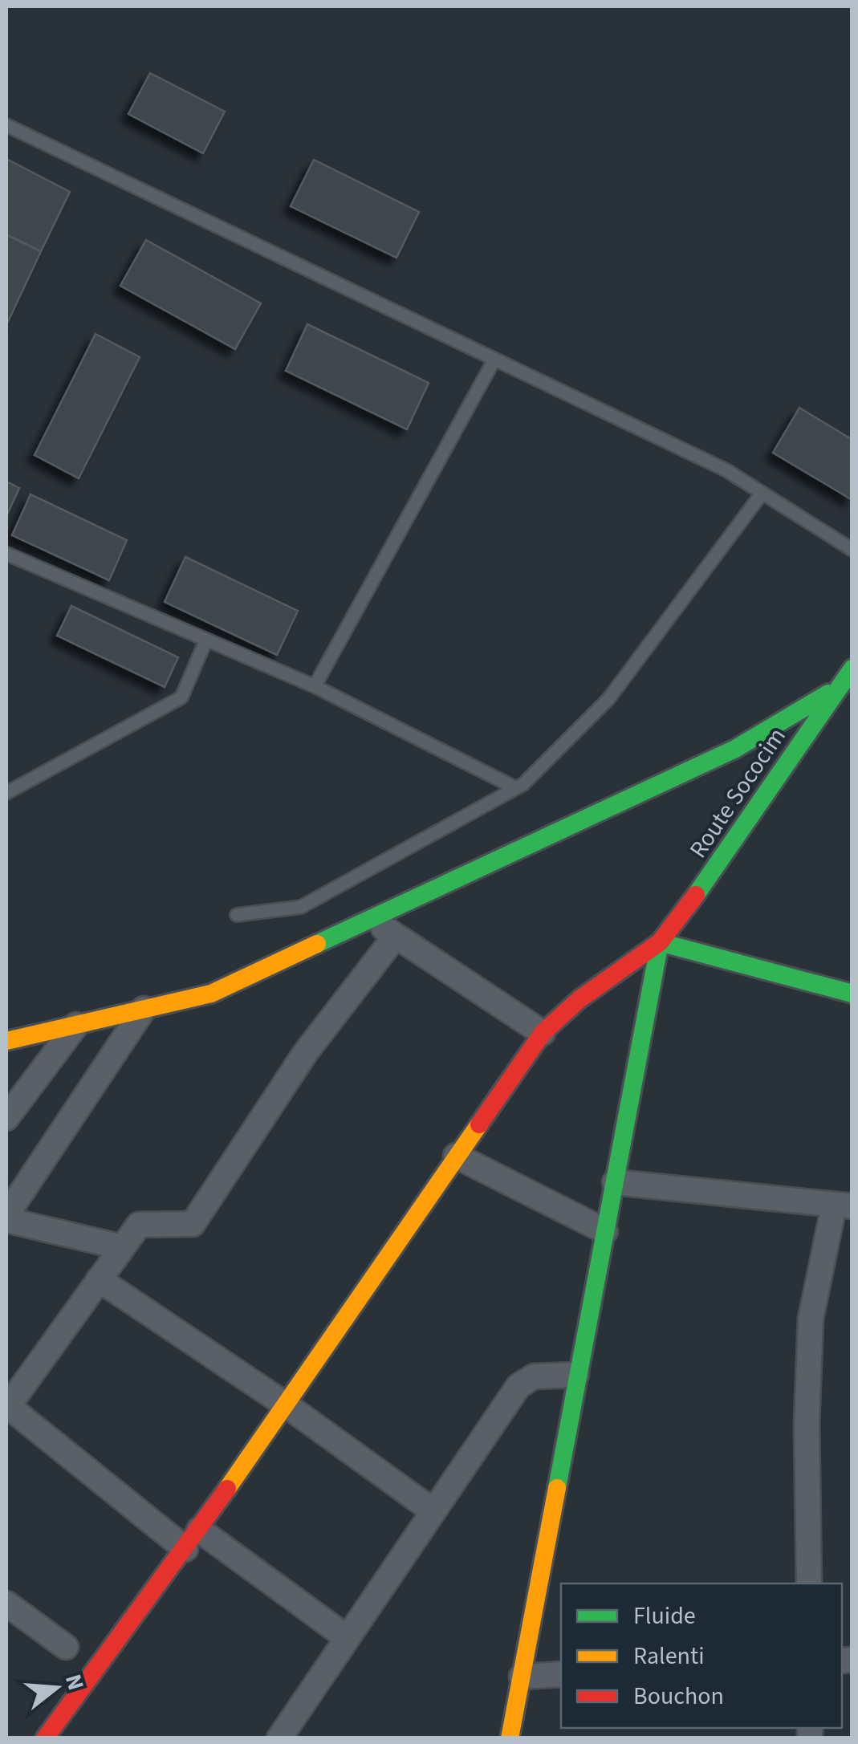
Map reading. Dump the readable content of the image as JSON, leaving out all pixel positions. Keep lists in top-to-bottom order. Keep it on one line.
{"streets":{"street":["Route Sococim"]},"legend":["Fluide","Ralenti","Bouchon"],"north":"right"}
